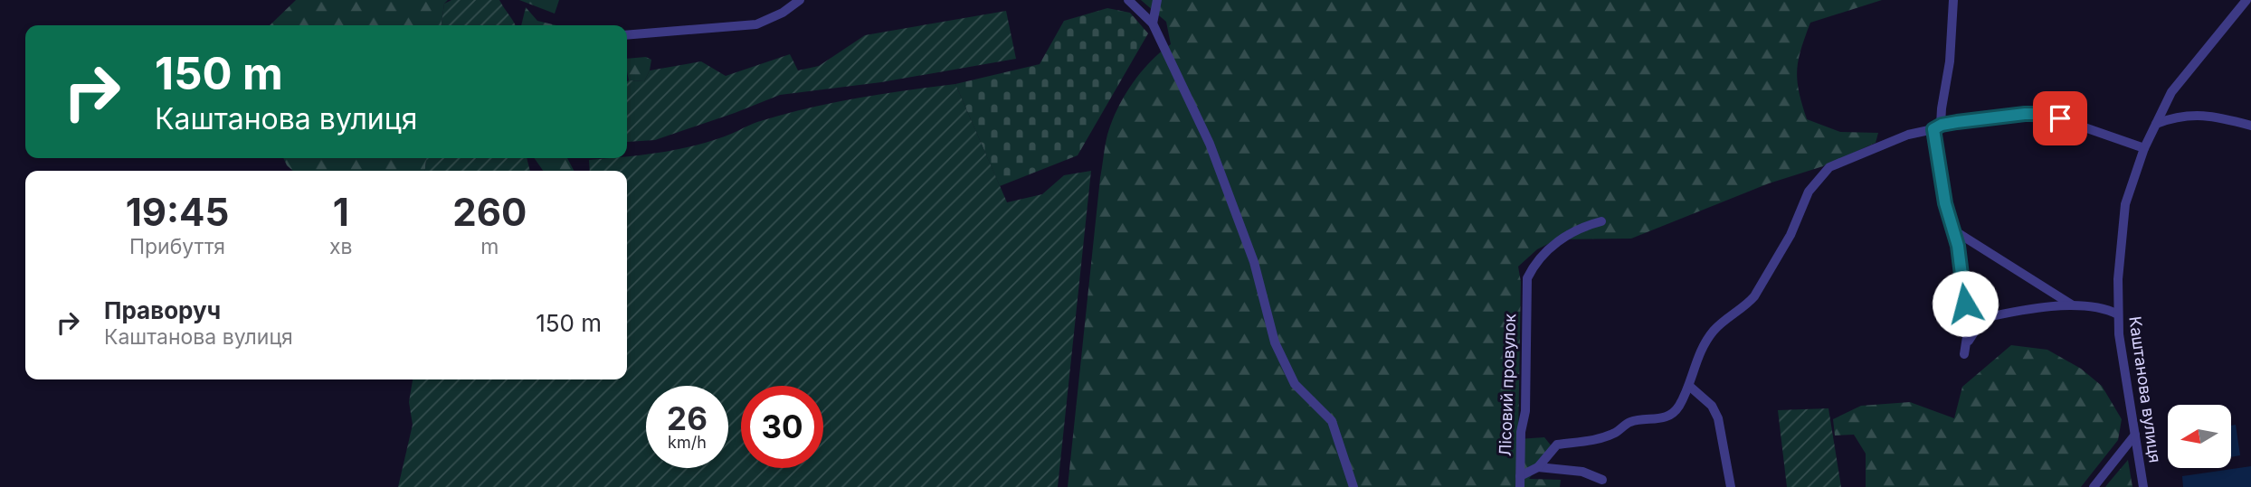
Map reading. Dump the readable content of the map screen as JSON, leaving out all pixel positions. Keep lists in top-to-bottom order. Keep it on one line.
{"streets":{"street":["Лісовий провулок","Каштанова вулиця"]},"north":"left","page":{"turn":["150 m","Каштанова вулиця"],"eta":["19:45","Прибуття","1","хв","260","m"],"list":[{"name":"Праворуч","note":"Каштанова вулиця","value":"150 m"}],"speed":"26 km/h","limit":"30"}}
